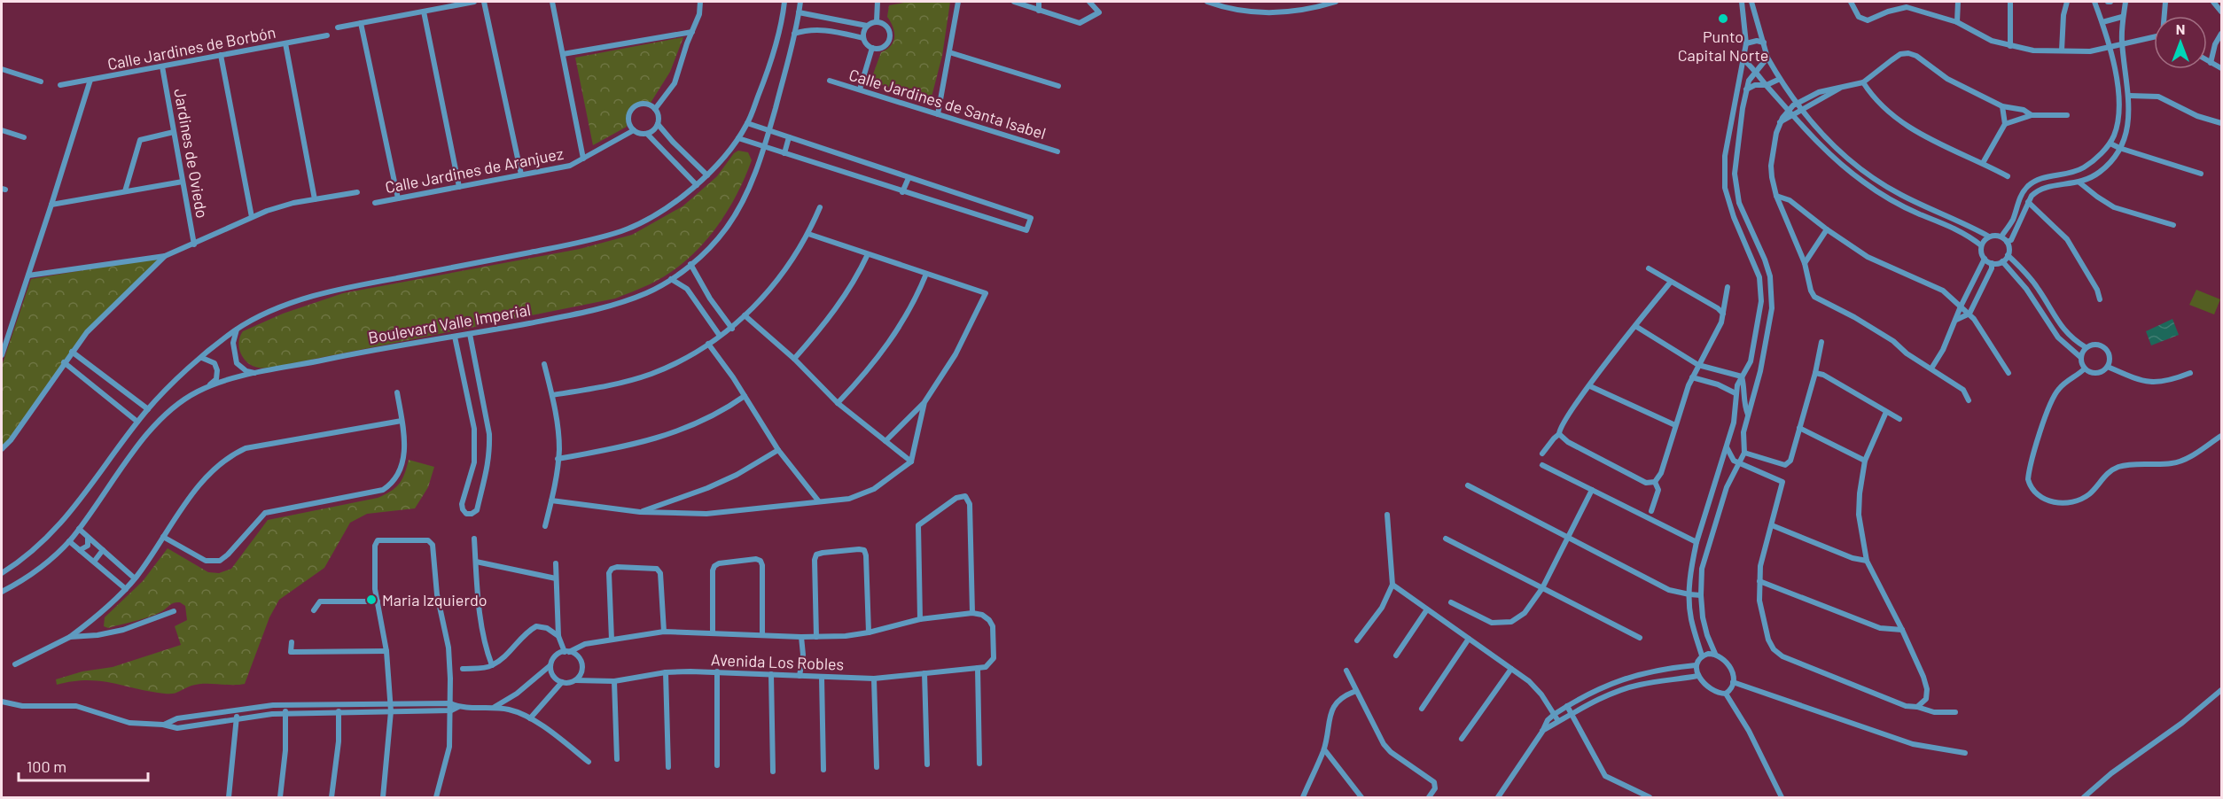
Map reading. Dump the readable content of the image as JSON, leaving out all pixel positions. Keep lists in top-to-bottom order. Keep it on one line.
{"streets":{"street":["Calle Jardines de Borbón","Calle Jardines de Santa Isabel","Jardines de Oviedo","Calle Jardines de Aranjuez","Boulevard Valle Imperial","Avenida Los Robles"]},"crossings":[["Calle Jardines de Borbón","Jardines de Oviedo"]],"places":["Punto Capital Norte","Maria Izquierdo"],"scale_bar":"100 m","north":"top"}
